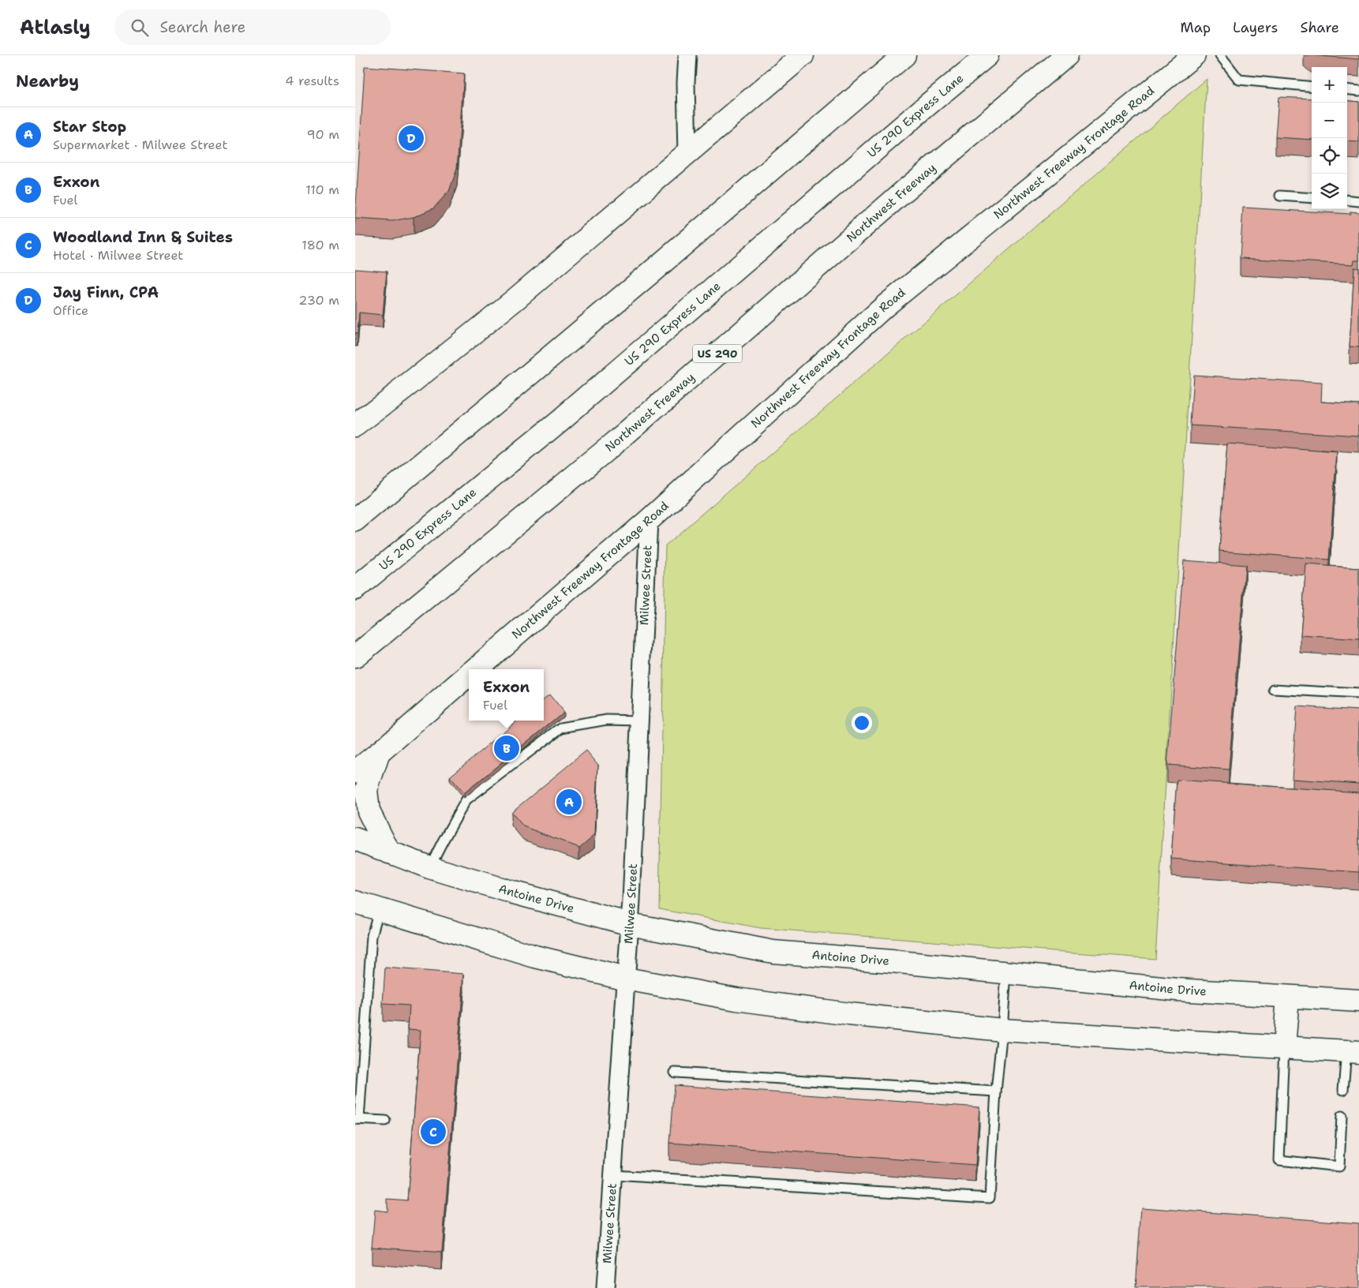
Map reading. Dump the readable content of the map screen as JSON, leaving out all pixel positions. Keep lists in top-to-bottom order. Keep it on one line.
{"streets":{"main road":["US 290 Express Lane","Northwest Freeway Frontage Road","Northwest Freeway","US 290","Antoine Drive"],"street":["Milwee Street"]},"crossings":[["Northwest Freeway Frontage Road","Milwee Street"],["Milwee Street","Antoine Drive"]],"page":{"header":"Atlasly","search":"Search here","nav":["Map","Layers","Share"],"heading":["Nearby","4 results"],"map_buttons":["+","−"],"list":[{"mark":"A","name":"Star Stop","note":"Supermarket · Milwee Street","value":"90 m"},{"mark":"B","name":"Exxon","note":"Fuel","value":"110 m"},{"mark":"C","name":"Woodland Inn & Suites","note":"Hotel · Milwee Street","value":"180 m"},{"mark":"D","name":"Jay Finn, CPA","note":"Office","value":"230 m"}],"pins":["D","B","A","C"],"popup":["Exxon","Fuel"]}}
